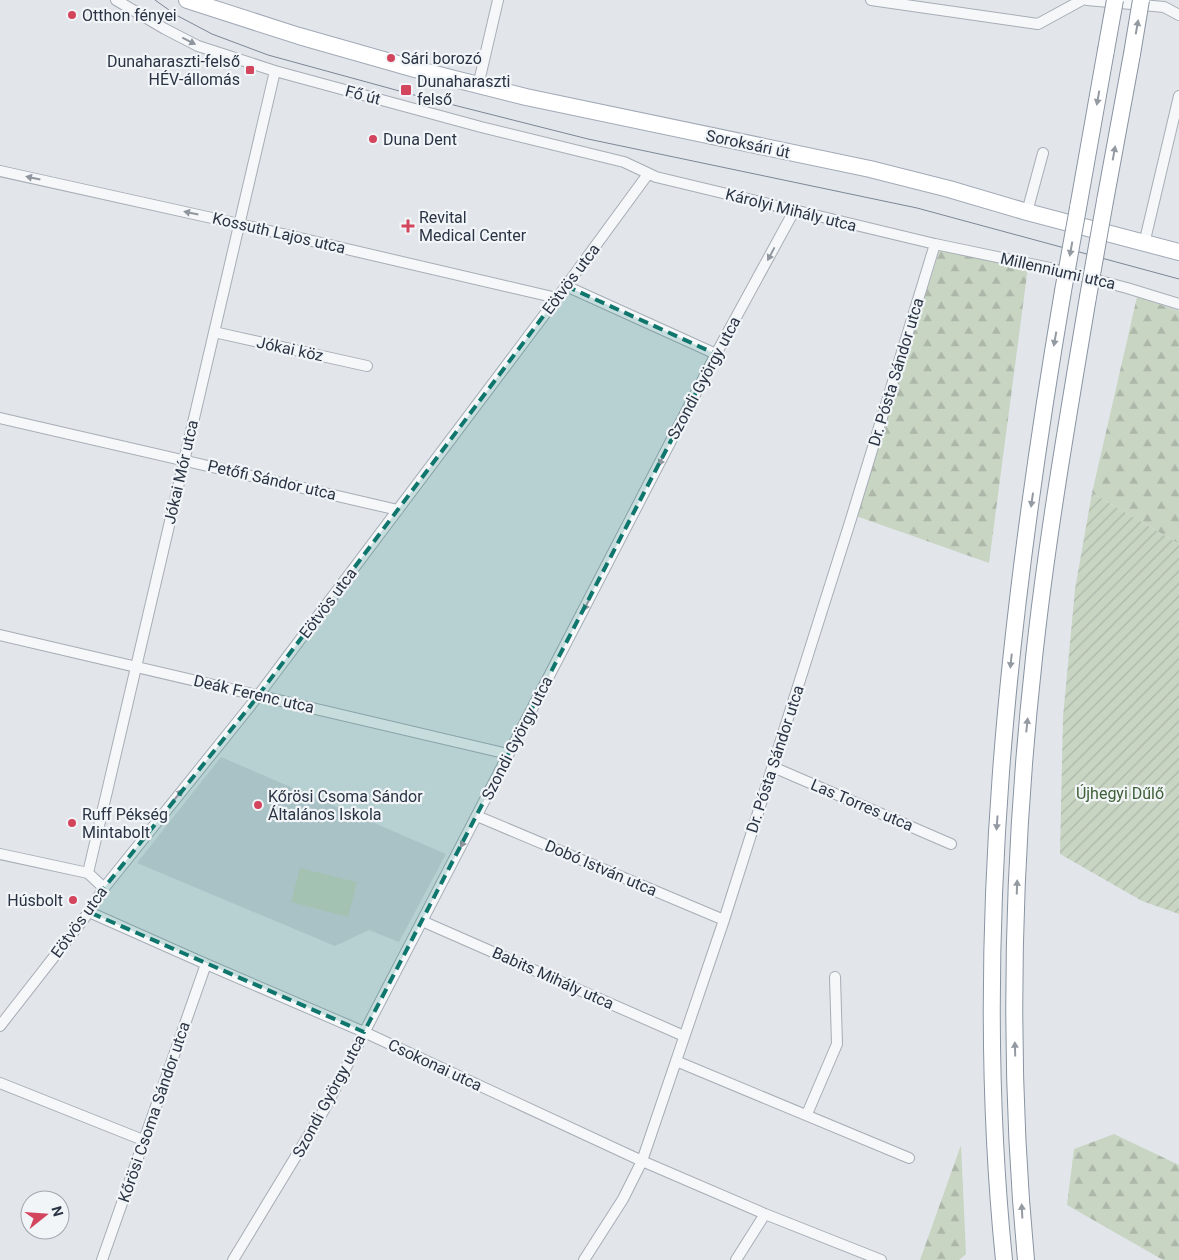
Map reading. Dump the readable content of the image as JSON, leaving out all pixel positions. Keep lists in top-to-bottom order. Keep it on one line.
{"streets":{"main road":["Soroksári út"],"street":["Fő út","Károlyi Mihály utca","Kossuth Lajos utca","Millenniumi utca","Eötvös utca","Jókai köz","Dr. Pósta Sándor utca","Szondi György utca","Jókai Mór utca","Petőfi Sándor utca","Deák Ferenc utca","Las Torres utca","Dobó István utca","Babits Mihály utca","Csokonai utca","Kőrösi Csoma Sándor utca"]},"crossings":[["Fő út","Károlyi Mihály utca"],["Fő út","Eötvös utca"],["Fő út","Jókai Mór utca"],["Károlyi Mihály utca","Millenniumi utca"],["Károlyi Mihály utca","Eötvös utca"],["Károlyi Mihály utca","Dr. Pósta Sándor utca"],["Károlyi Mihály utca","Szondi György utca"],["Kossuth Lajos utca","Eötvös utca"],["Kossuth Lajos utca","Jókai Mór utca"],["Millenniumi utca","Dr. Pósta Sándor utca"],["Eötvös utca","Petőfi Sándor utca"],["Eötvös utca","Deák Ferenc utca"],["Eötvös utca","Csokonai utca"],["Jókai köz","Jókai Mór utca"],["Dr. Pósta Sándor utca","Las Torres utca"],["Dr. Pósta Sándor utca","Dobó István utca"],["Dr. Pósta Sándor utca","Babits Mihály utca"],["Dr. Pósta Sándor utca","Csokonai utca"],["Szondi György utca","Deák Ferenc utca"],["Szondi György utca","Dobó István utca"],["Szondi György utca","Babits Mihály utca"],["Szondi György utca","Csokonai utca"],["Jókai Mór utca","Petőfi Sándor utca"],["Jókai Mór utca","Deák Ferenc utca"],["Csokonai utca","Kőrösi Csoma Sándor utca"]],"one_way":["Kossuth Lajos utca","Szondi György utca"],"parks":["Újhegyi Dűlő"],"places":{"other":["Otthon fényei","Sári borozó","Duna Dent","Kőrösi Csoma Sándor Általános Iskola","Ruff Pékség Mintabolt","Húsbolt"],"transit":["Dunaharaszti-felső HÉV-állomás","Dunaharaszti felső"],"health":["Revital Medical Center"]},"north":"right"}
